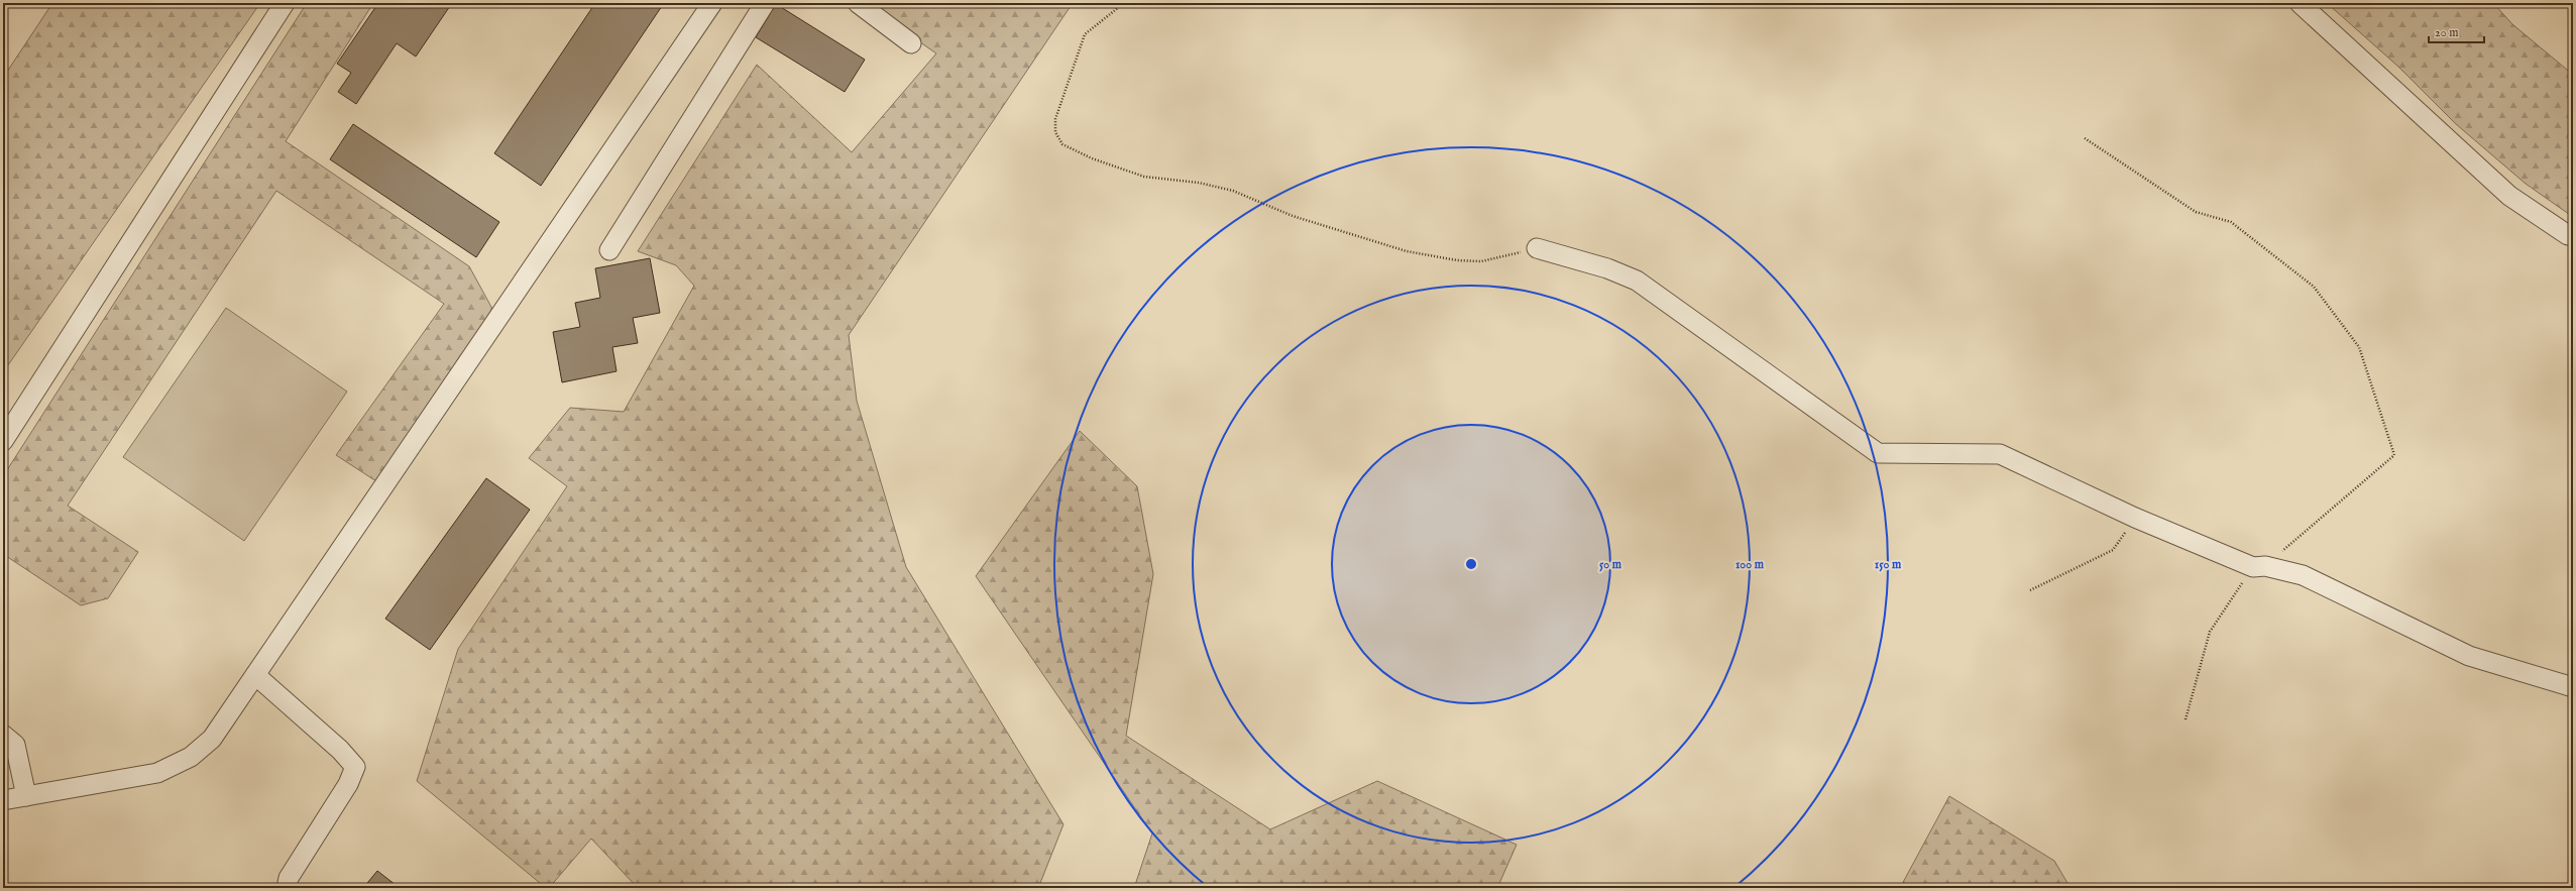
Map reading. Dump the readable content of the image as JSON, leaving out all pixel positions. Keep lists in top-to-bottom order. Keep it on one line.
{"scale_bar":"20 m","rings":["50 m","100 m","150 m"]}
